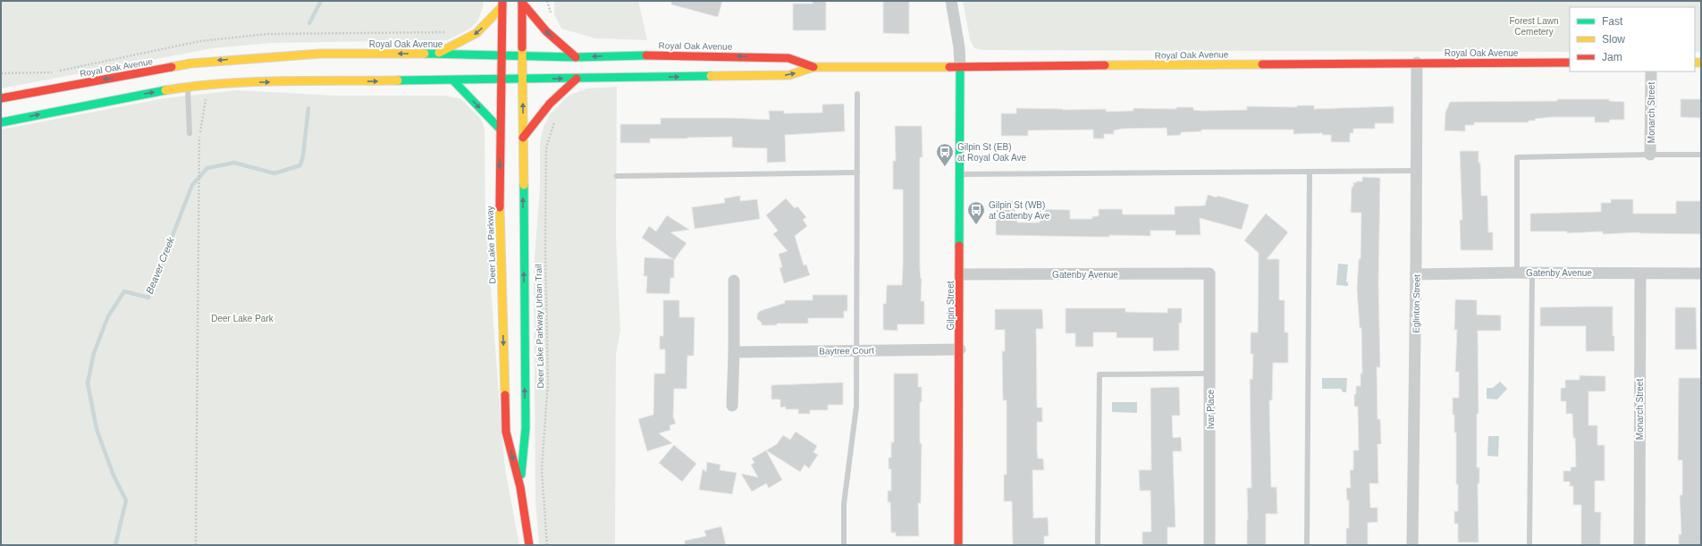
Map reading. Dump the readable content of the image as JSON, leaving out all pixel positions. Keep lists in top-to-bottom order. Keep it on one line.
{"streets":{"main road":["Royal Oak Avenue","Deer Lake Parkway","Gilpin Street"],"street":["Monarch Street","Gatenby Avenue","Eglinton Street","Baytree Court","Ivar Place"],"path":["Deer Lake Parkway Urban Trail"]},"crossings":[["Royal Oak Avenue","Deer Lake Parkway"],["Royal Oak Avenue","Eglinton Street"],["Royal Oak Avenue","Gilpin Street"],["Monarch Street","Gatenby Avenue"],["Gatenby Avenue","Eglinton Street"],["Gatenby Avenue","Gilpin Street"],["Gatenby Avenue","Ivar Place"],["Gilpin Street","Baytree Court"]],"water":["Beaver Creek"],"parks":["Forest Lawn Cemetery","Deer Lake Park"],"places":{"bus stop":["Gilpin St (EB) at Royal Oak Ave","Gilpin St (WB) at Gatenby Ave"]},"legend":["Fast","Slow","Jam"]}
